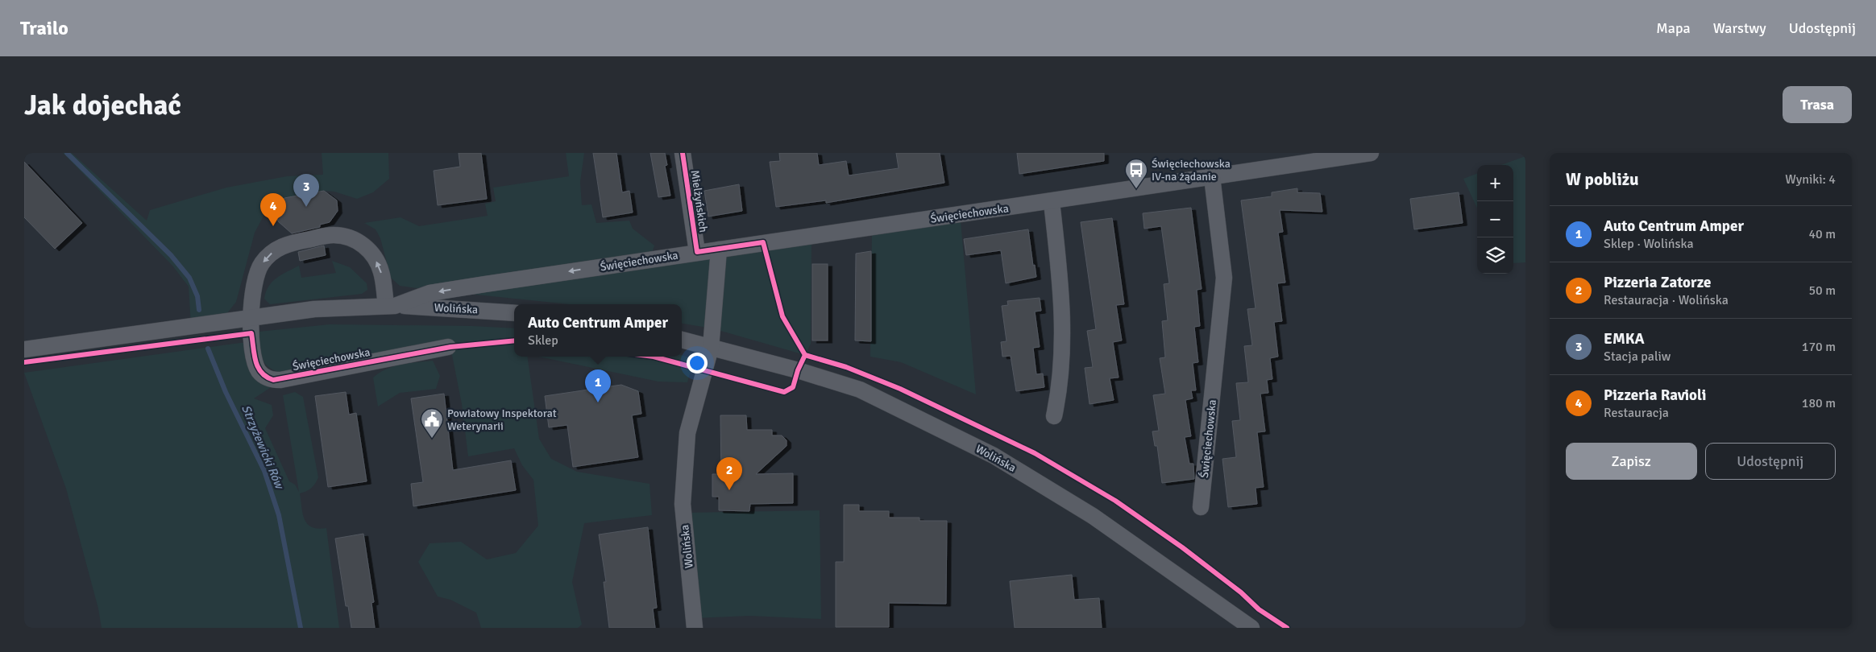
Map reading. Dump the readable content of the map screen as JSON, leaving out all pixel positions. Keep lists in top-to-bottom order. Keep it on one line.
{"streets":{"street":["Mielżyńskich","Święciechowska","Wolińska"]},"crossings":[["Mielżyńskich","Święciechowska"],["Święciechowska","Wolińska"]],"water":["Strzyżewicki Rów"],"places":{"bus stop":["Święciechowska IV-na żądanie"],"public building":["Powiatowy Inspektorat Weterynarii"]},"page":{"header":"Trailo","nav":["Mapa","Warstwy","Udostępnij"],"buttons":["Trasa",["Zapisz","Udostępnij"]],"title":"Jak dojechać","heading":["W pobliżu","Wyniki: 4"],"map_buttons":["+","−"],"pins":["3","4","1","2"],"list":[{"mark":"1","name":"Auto Centrum Amper","note":"Sklep · Wolińska","value":"40 m"},{"mark":"2","name":"Pizzeria Zatorze","note":"Restauracja · Wolińska","value":"50 m"},{"mark":"3","name":"EMKA","note":"Stacja paliw","value":"170 m"},{"mark":"4","name":"Pizzeria Ravioli","note":"Restauracja","value":"180 m"}],"popup":["Auto Centrum Amper","Sklep"]}}
